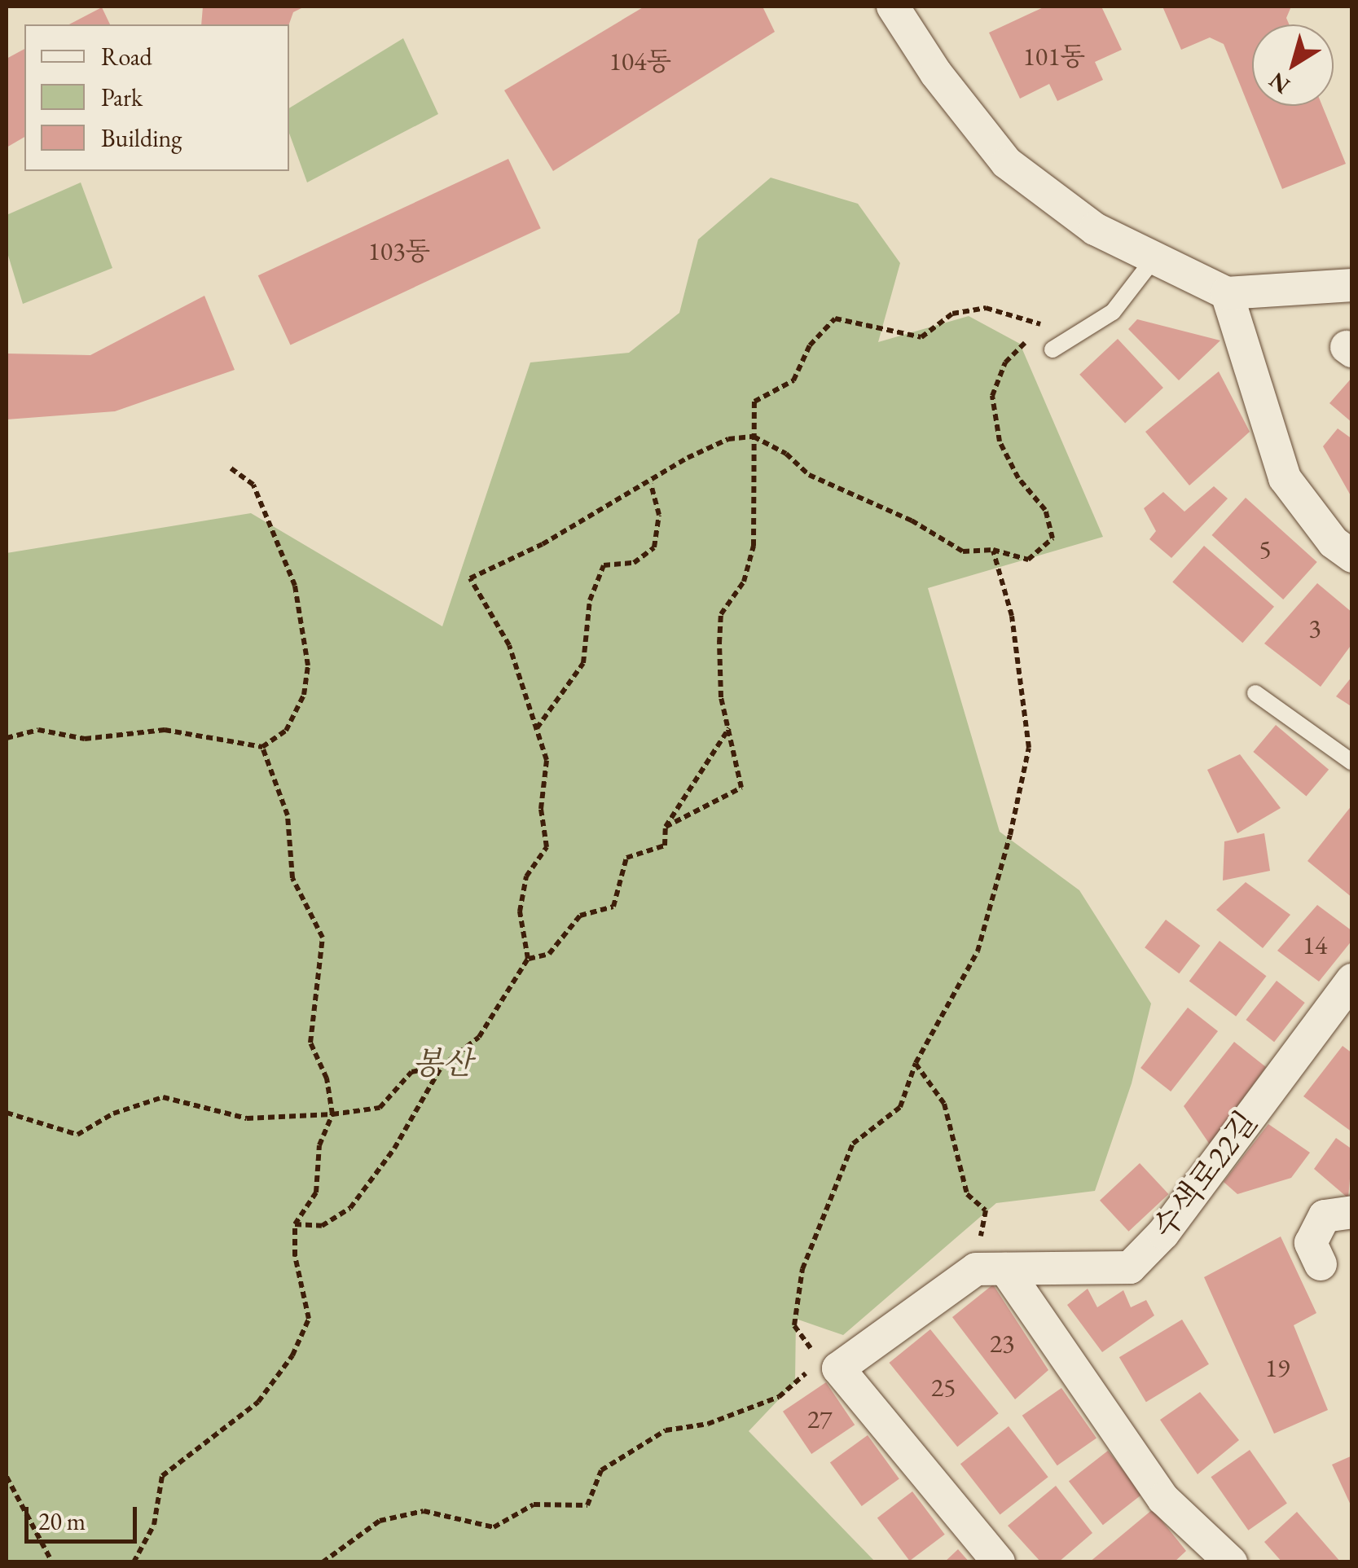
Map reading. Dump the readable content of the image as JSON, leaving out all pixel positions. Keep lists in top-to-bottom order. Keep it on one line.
{"streets":{"street":["수색로22길"]},"parks":["봉산"],"house_numbers":["101동","104동","103동","5","3","14","23","19","25","27"],"legend":["Road","Park","Building"],"scale_bar":"20 m","north":"bottom left"}
